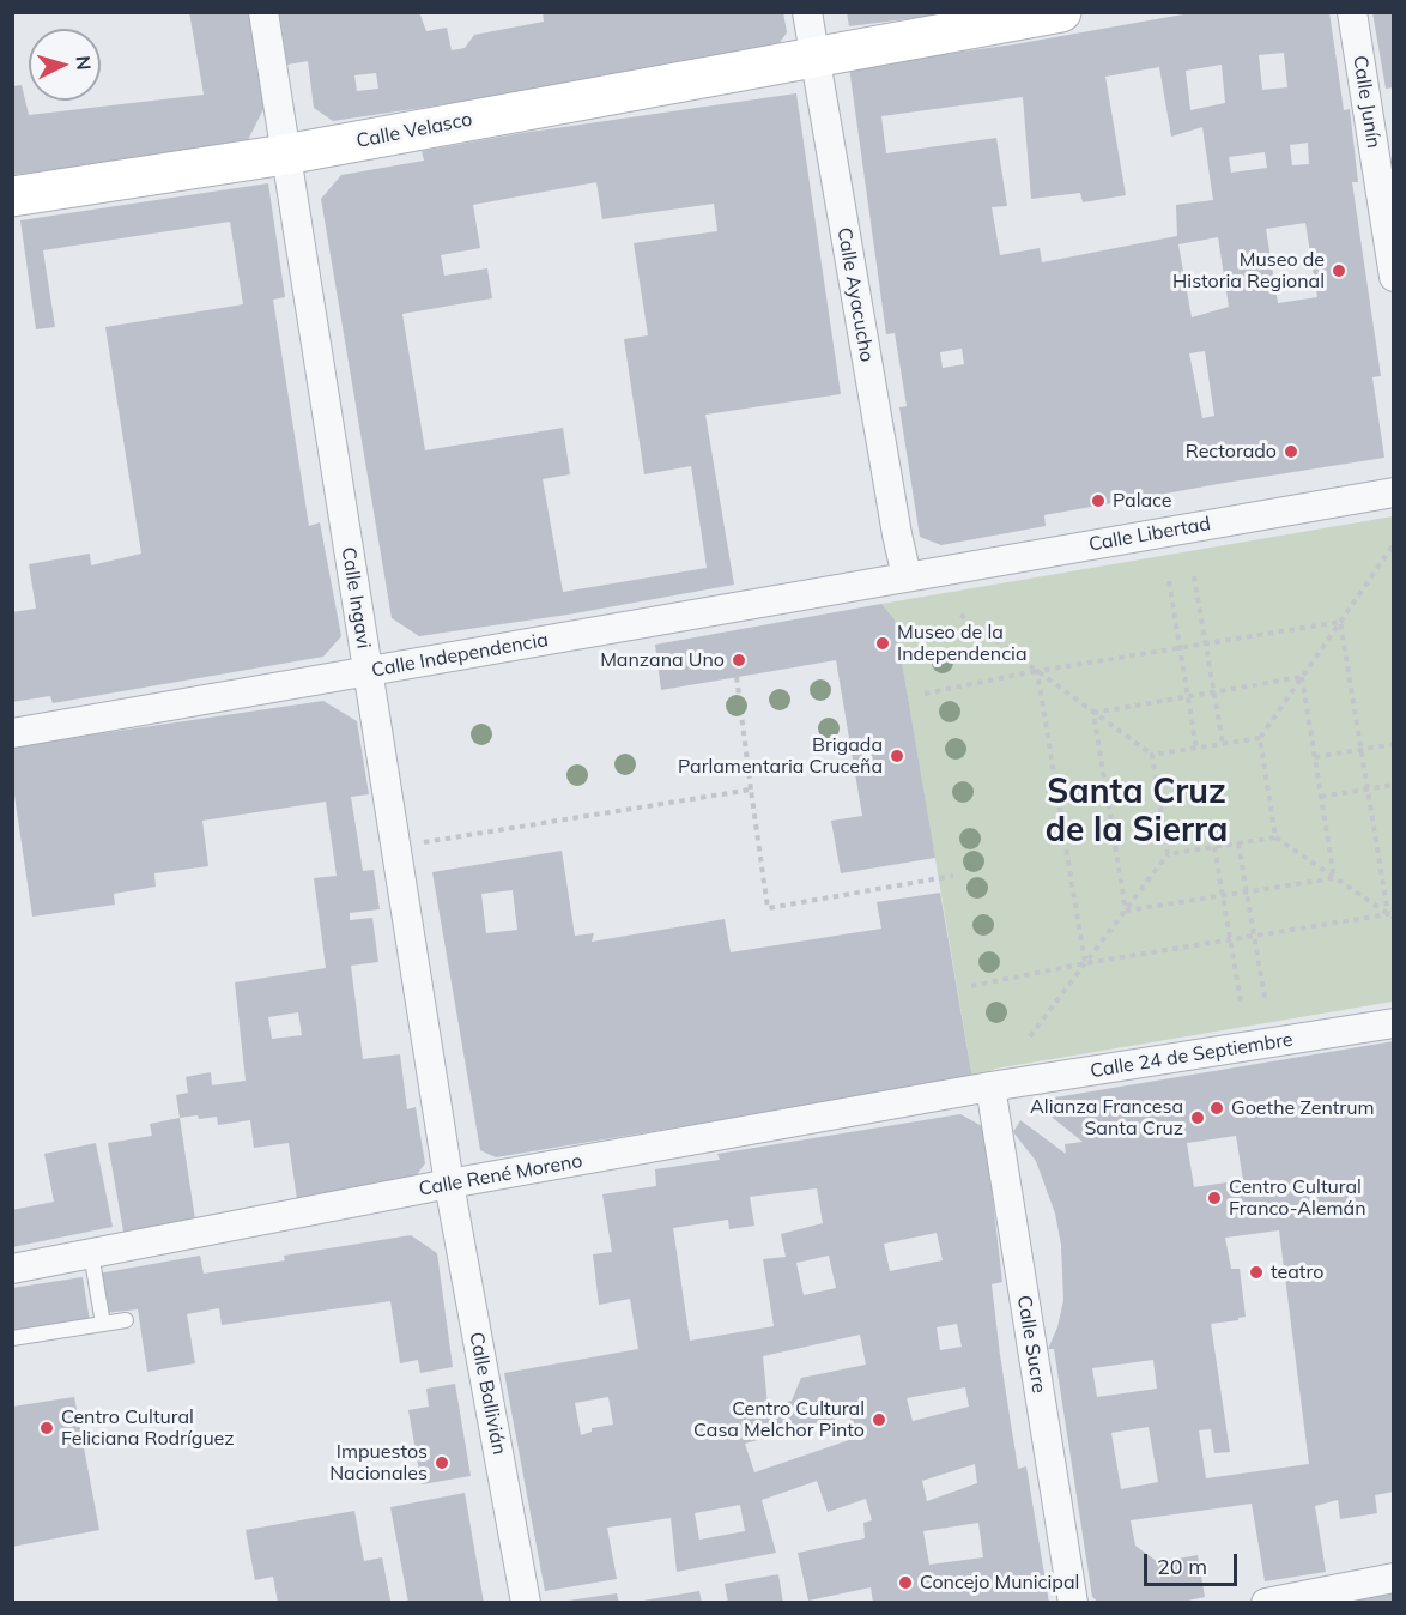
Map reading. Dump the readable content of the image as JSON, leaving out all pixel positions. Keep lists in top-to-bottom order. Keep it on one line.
{"streets":{"street":["Calle Junín","Calle Velasco","Calle Ayacucho","Calle Libertad","Calle Ingavi","Calle Independencia","Calle 24 de Septiembre","Calle René Moreno","Calle Sucre","Calle Ballivián"]},"crossings":[["Calle Velasco","Calle Ayacucho"],["Calle Velasco","Calle Ingavi"],["Calle Ayacucho","Calle Libertad"],["Calle Ayacucho","Calle Independencia"],["Calle Libertad","Calle Independencia"],["Calle Ingavi","Calle Independencia"],["Calle Ingavi","Calle René Moreno"],["Calle Ingavi","Calle Ballivián"],["Calle 24 de Septiembre","Calle René Moreno"],["Calle 24 de Septiembre","Calle Sucre"],["Calle René Moreno","Calle Sucre"],["Calle René Moreno","Calle Ballivián"]],"districts":["Santa Cruz de la Sierra"],"places":["Museo de Historia Regional","Rectorado","Palace","Museo de la Independencia","Manzana Uno","Brigada Parlamentaria Cruceña","Goethe Zentrum","Alianza Francesa Santa Cruz","Centro Cultural Franco-Alemán","teatro","Centro Cultural Casa Melchor Pinto","Centro Cultural Feliciana Rodríguez","Impuestos Nacionales","Concejo Municipal"],"scale_bar":"20 m","north":"right"}
